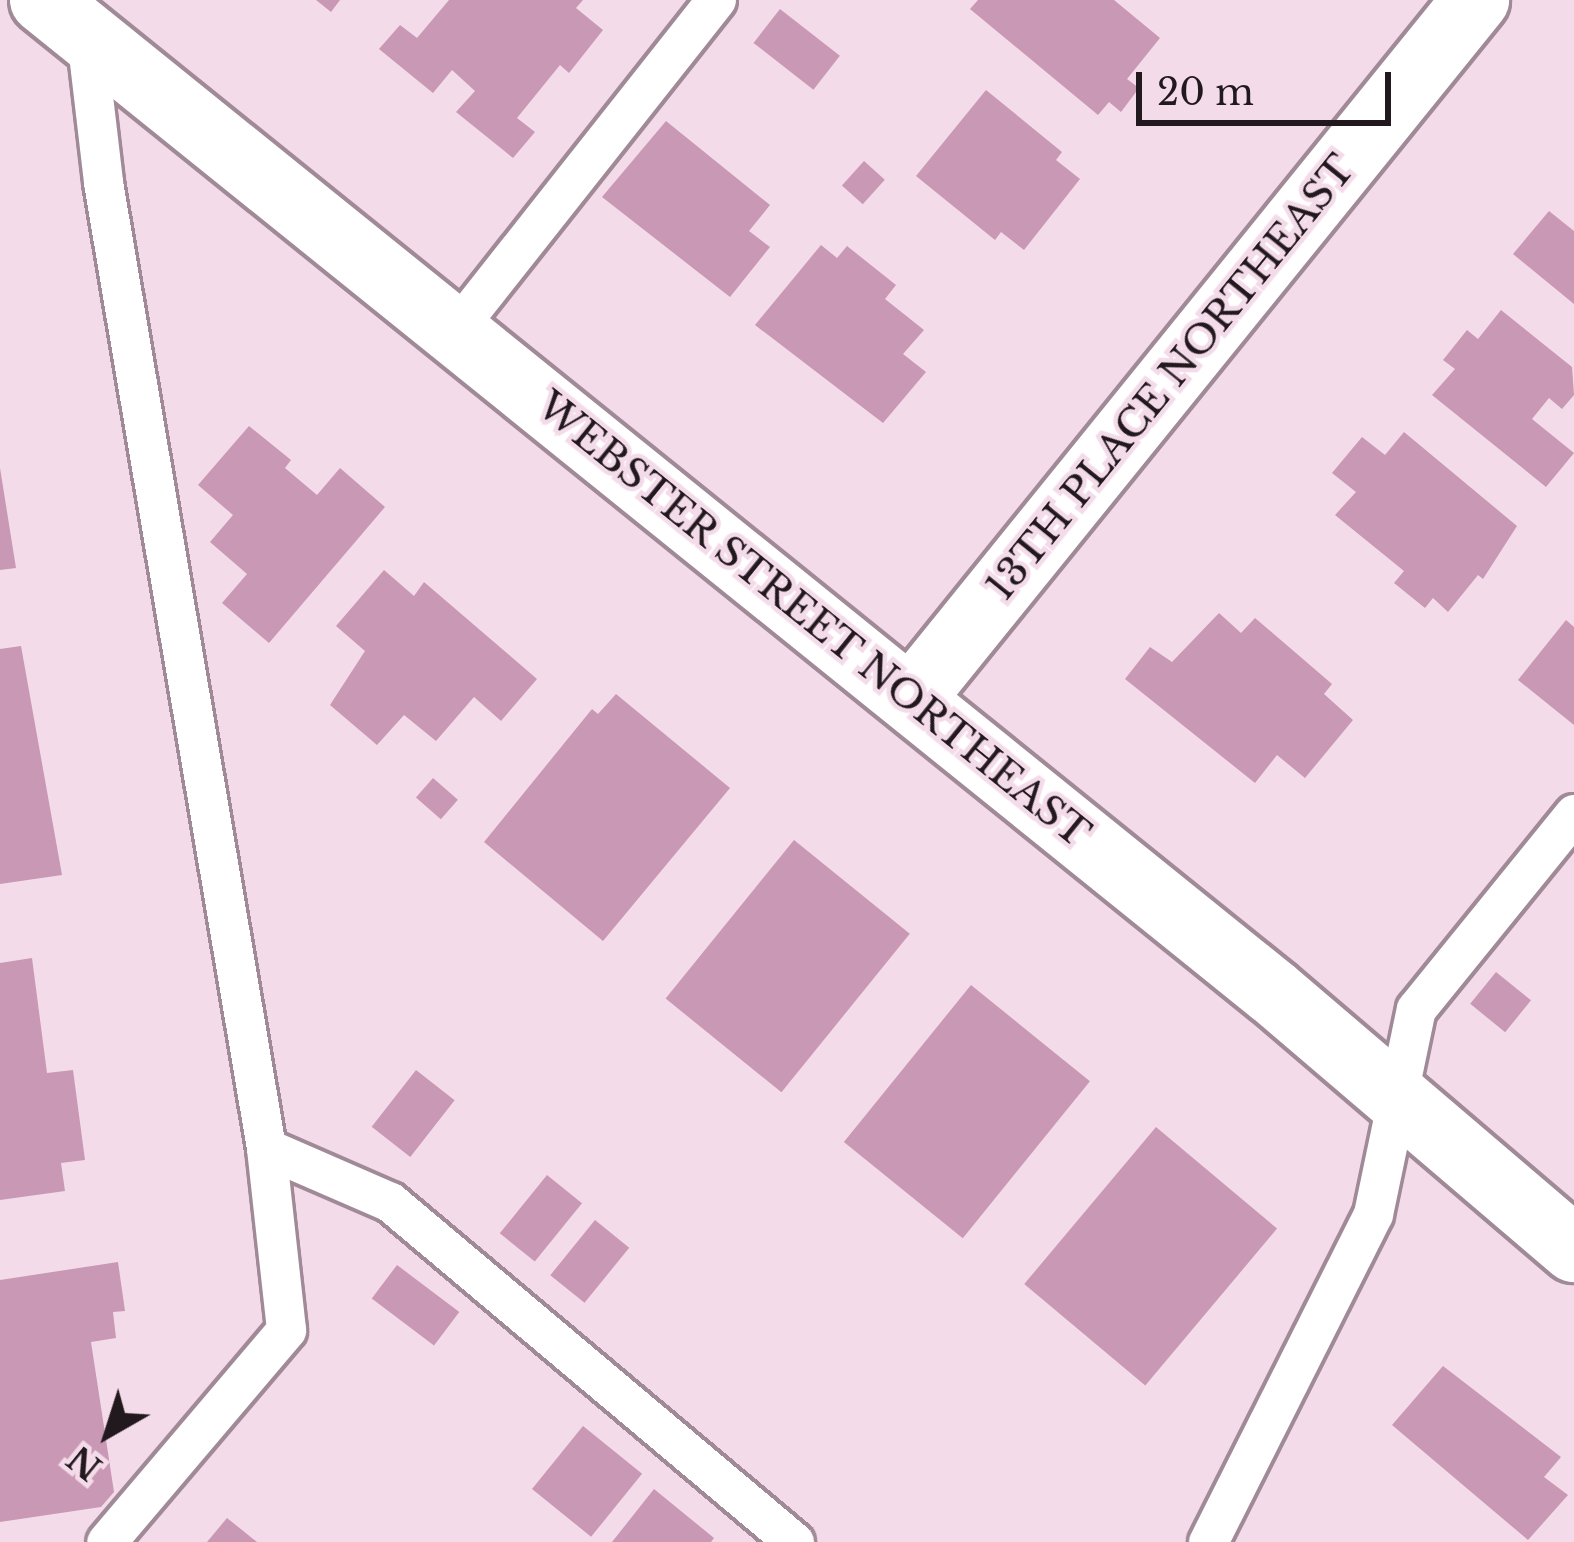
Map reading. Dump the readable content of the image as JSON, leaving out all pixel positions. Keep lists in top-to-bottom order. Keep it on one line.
{"streets":{"street":["13TH PLACE NORTHEAST","WEBSTER STREET NORTHEAST"]},"crossings":[["13TH PLACE NORTHEAST","WEBSTER STREET NORTHEAST"]],"scale_bar":"20 m","north":"bottom left"}
